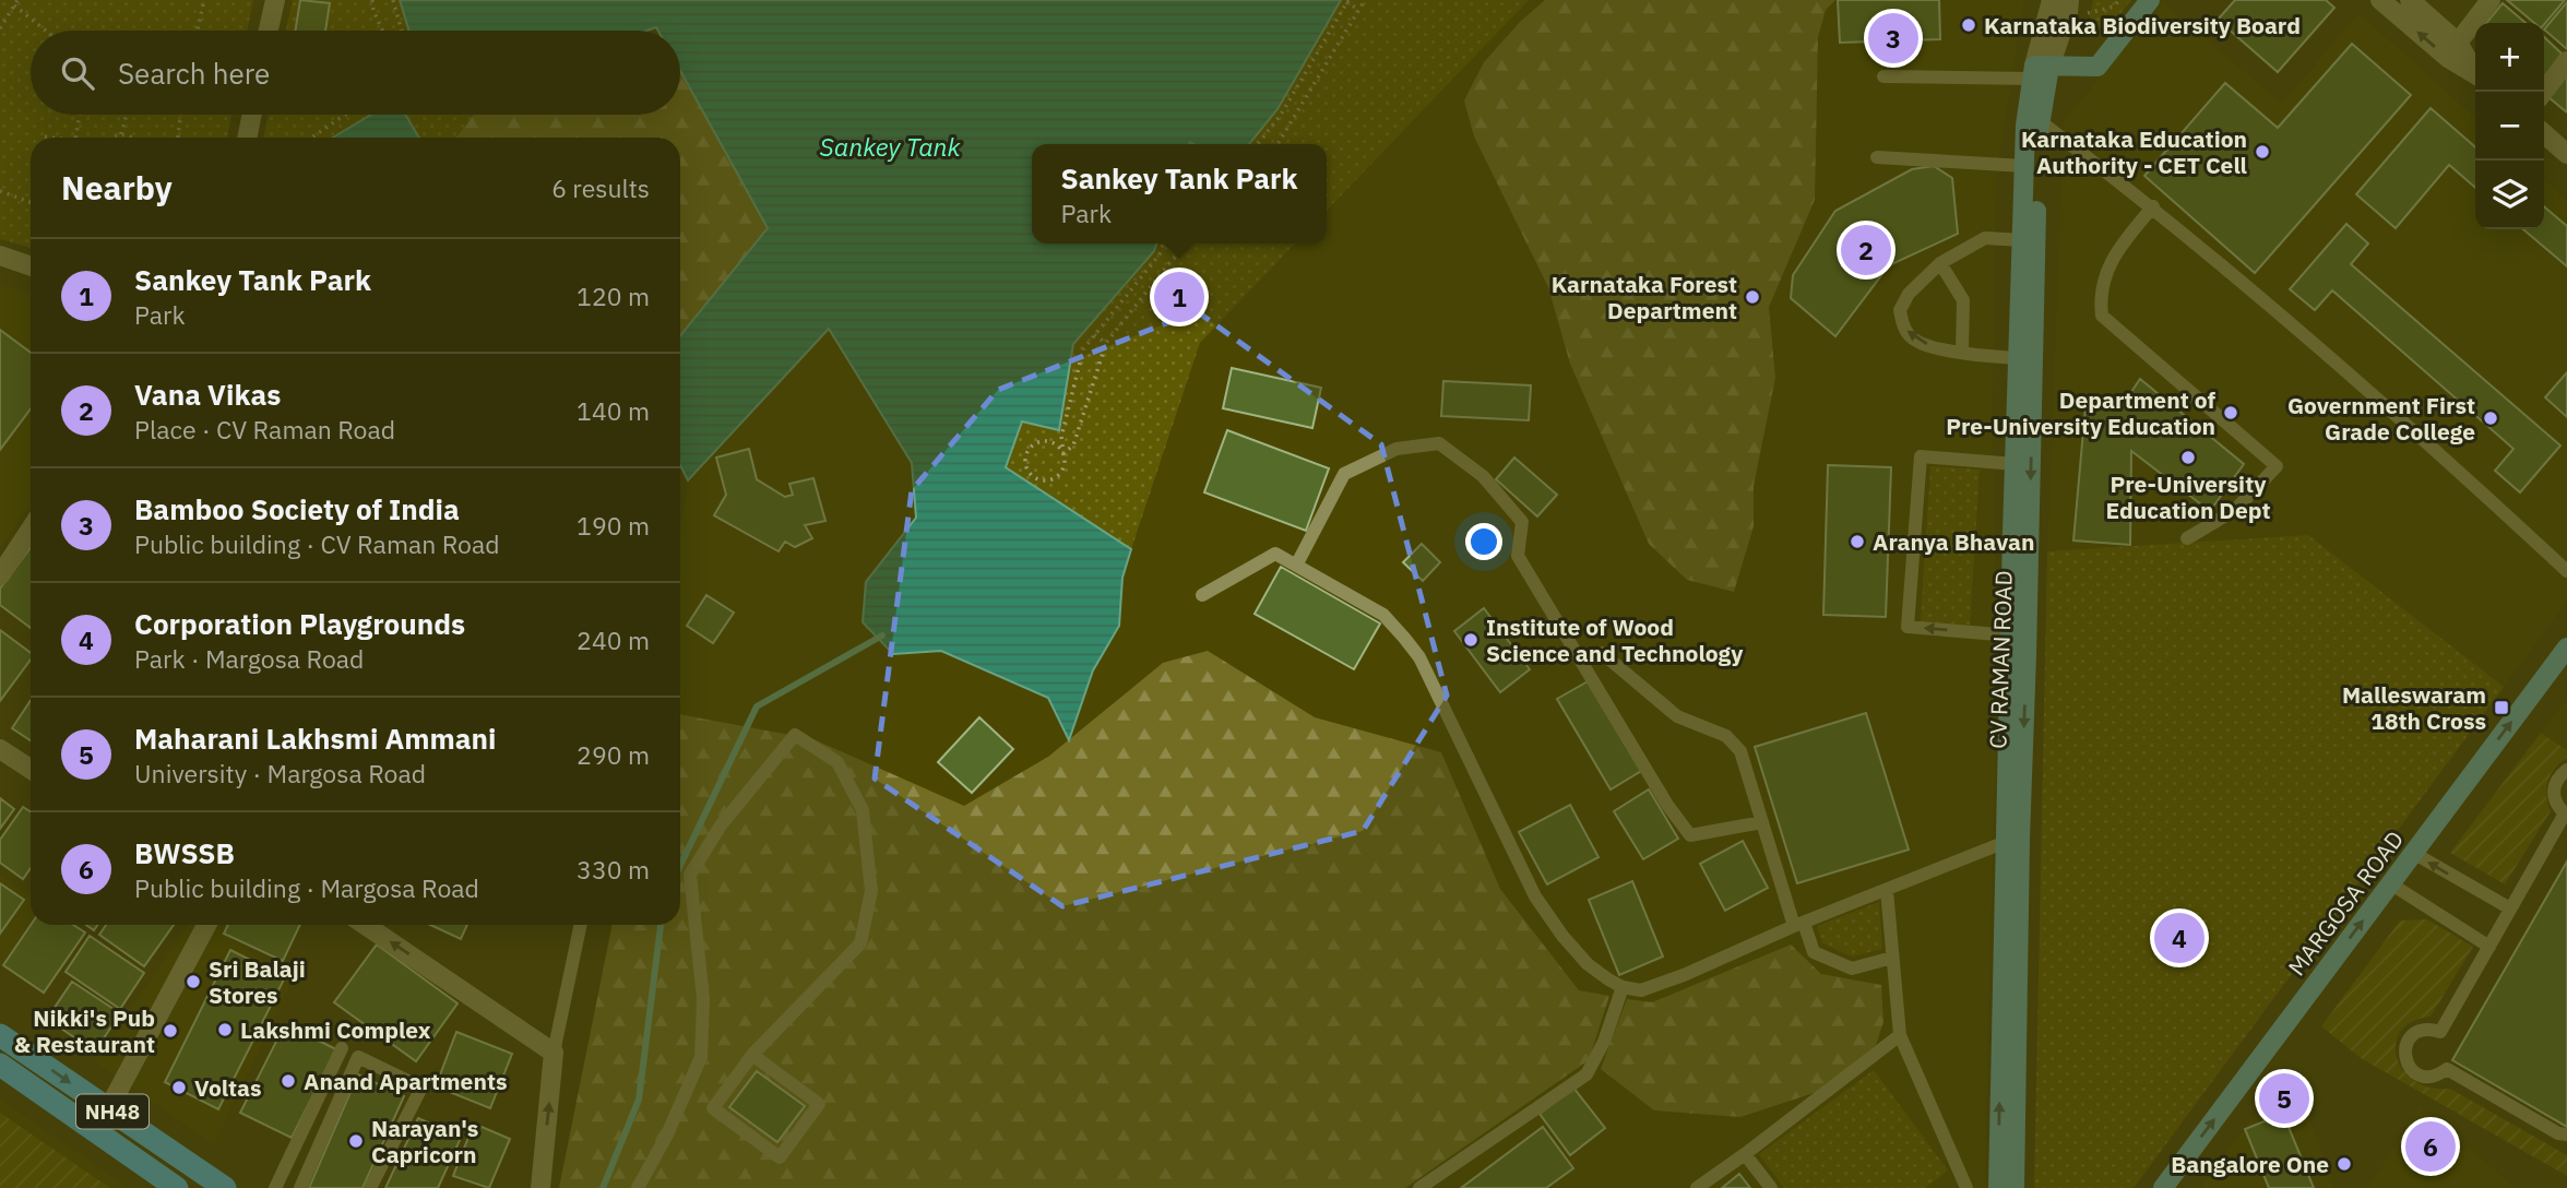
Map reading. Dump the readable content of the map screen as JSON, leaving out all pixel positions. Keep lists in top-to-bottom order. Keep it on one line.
{"streets":{"highway":["NH48"],"main road":["CV RAMAN ROAD","MARGOSA ROAD"]},"one_way":["MARGOSA ROAD"],"water":["Sankey Tank"],"places":{"other":["Karnataka Biodiversity Board","Karnataka Education Authority - CET Cell","Karnataka Forest Department","Department of Pre-University Education","Government First Grade College","Pre-University Education Dept","Aranya Bhavan","Institute of Wood Science and Technology","Sri Balaji Stores","Lakshmi Complex","Nikki's Pub & Restaurant","Anand Apartments","Voltas","Narayan's Capricorn","Bangalore One"],"transit":["Malleswaram 18th Cross"]},"page":{"pins":["3","2","1","4","5","6"],"map_buttons":["+","−"],"search":"Search here","heading":["Nearby","6 results"],"popup":["Sankey Tank Park","Park"],"list":[{"mark":"1","name":"Sankey Tank Park","note":"Park","value":"120 m"},{"mark":"2","name":"Vana Vikas","note":"Place · CV Raman Road","value":"140 m"},{"mark":"3","name":"Bamboo Society of India","note":"Public building · CV Raman Road","value":"190 m"},{"mark":"4","name":"Corporation Playgrounds","note":"Park · Margosa Road","value":"240 m"},{"mark":"5","name":"Maharani Lakhsmi Ammani","note":"University · Margosa Road","value":"290 m"},{"mark":"6","name":"BWSSB","note":"Public building · Margosa Road","value":"330 m"}]}}
